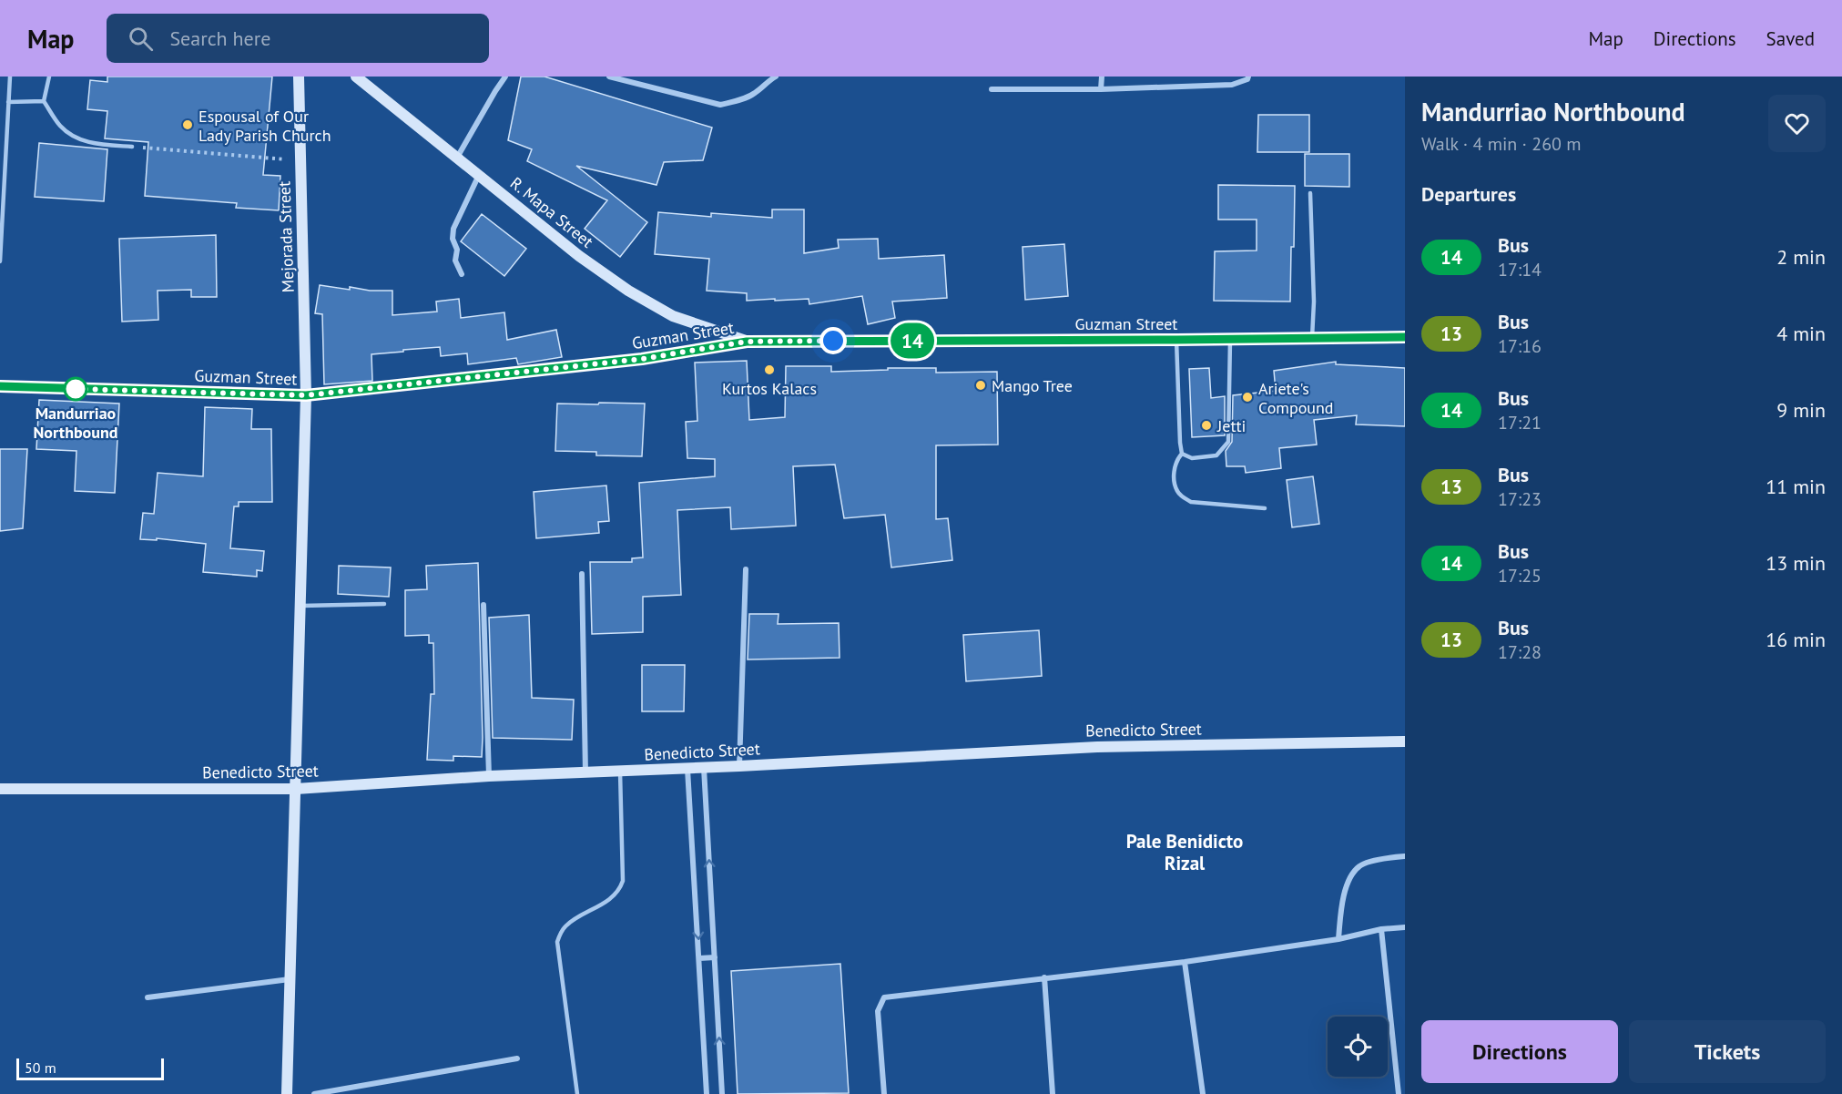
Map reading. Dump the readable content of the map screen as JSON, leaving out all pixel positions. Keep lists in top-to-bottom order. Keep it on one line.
{"streets":{"street":["R. Mapa Street","Mejorada Street","Guzman Street","Benedicto Street"]},"crossings":[["R. Mapa Street","Guzman Street"],["Mejorada Street","Guzman Street"],["Mejorada Street","Benedicto Street"]],"districts":["Pale Benidicto Rizal"],"places":["Espousal of Our Lady Parish Church","Kurtos Kalacs","Mango Tree","Mandurriao Northbound","Ariete's Compound","Jetti"],"lines":["bus line 14"],"scale_bar":"50 m","page":{"header":"Map","search":"Search here","nav":["Map","Directions","Saved"],"on_map":"14","heading":[["Mandurriao Northbound","Walk · 4 min · 260 m"],"Departures"],"list":[{"mark":"14","name":"Bus","note":"17:14","value":"2 min"},{"mark":"13","name":"Bus","note":"17:16","value":"4 min"},{"mark":"14","name":"Bus","note":"17:21","value":"9 min"},{"mark":"13","name":"Bus","note":"17:23","value":"11 min"},{"mark":"14","name":"Bus","note":"17:25","value":"13 min"},{"mark":"13","name":"Bus","note":"17:28","value":"16 min"}],"buttons":["Directions","Tickets"],"scale":"50 m"}}
